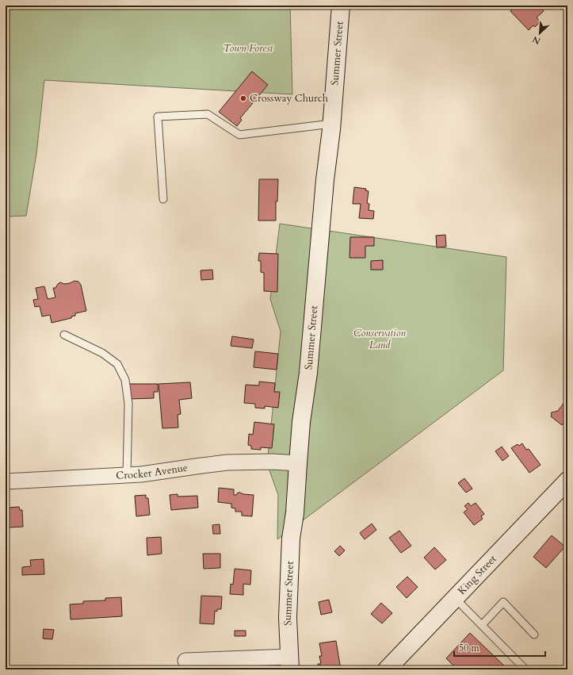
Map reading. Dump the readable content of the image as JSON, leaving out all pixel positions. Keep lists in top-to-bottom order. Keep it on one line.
{"streets":{"main road":["Summer Street","King Street"],"street":["Crocker Avenue"]},"crossings":[["Summer Street","Crocker Avenue"]],"parks":["Town Forest","Conservation Land"],"places":["Crossway Church"],"scale_bar":"50 m","north":"bottom left"}
